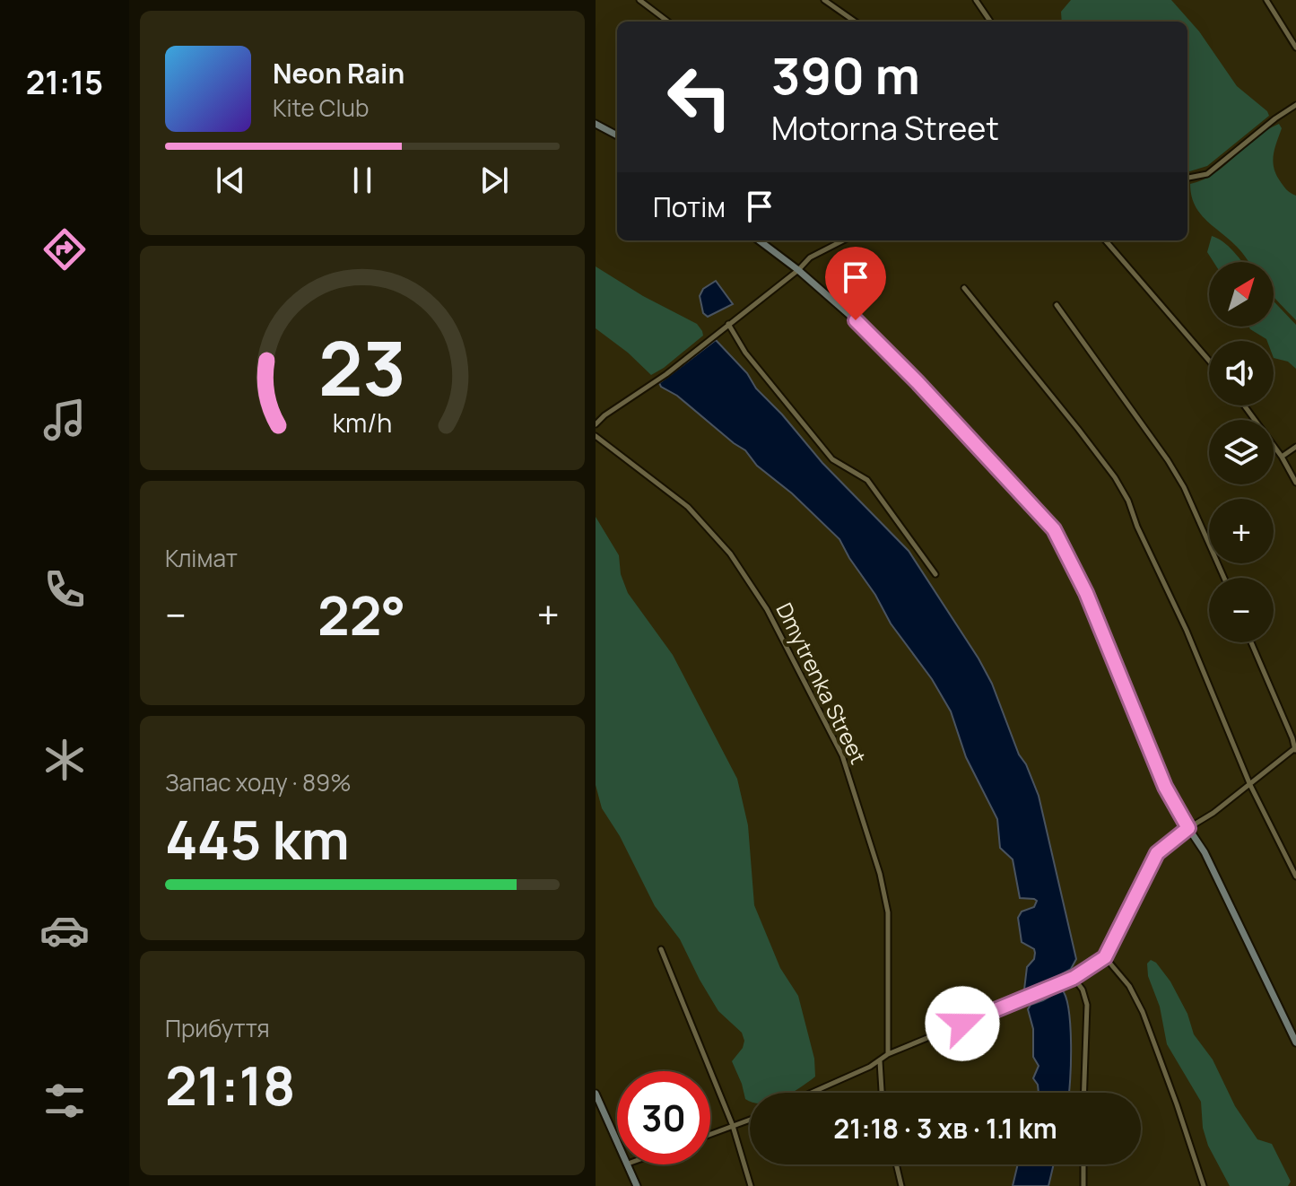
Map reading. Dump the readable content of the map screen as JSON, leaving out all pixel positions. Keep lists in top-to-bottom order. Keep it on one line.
{"streets":{"street":["Dmytrenka Street"]},"north":"top right","page":{"tabs":"21:15","turn":["390 m","Motorna Street"],"song":["Neon Rain","Kite Club"],"then":"Потім","map_buttons":["+","−"],"tile":["Клімат",["Запас ходу · 89%","445 km"],["Прибуття","21:18"]],"heat":["−","22°","+"],"limit":"30","trip":"21:18 · 3 хв · 1.1 km","gauge":["23","km/h"]}}
